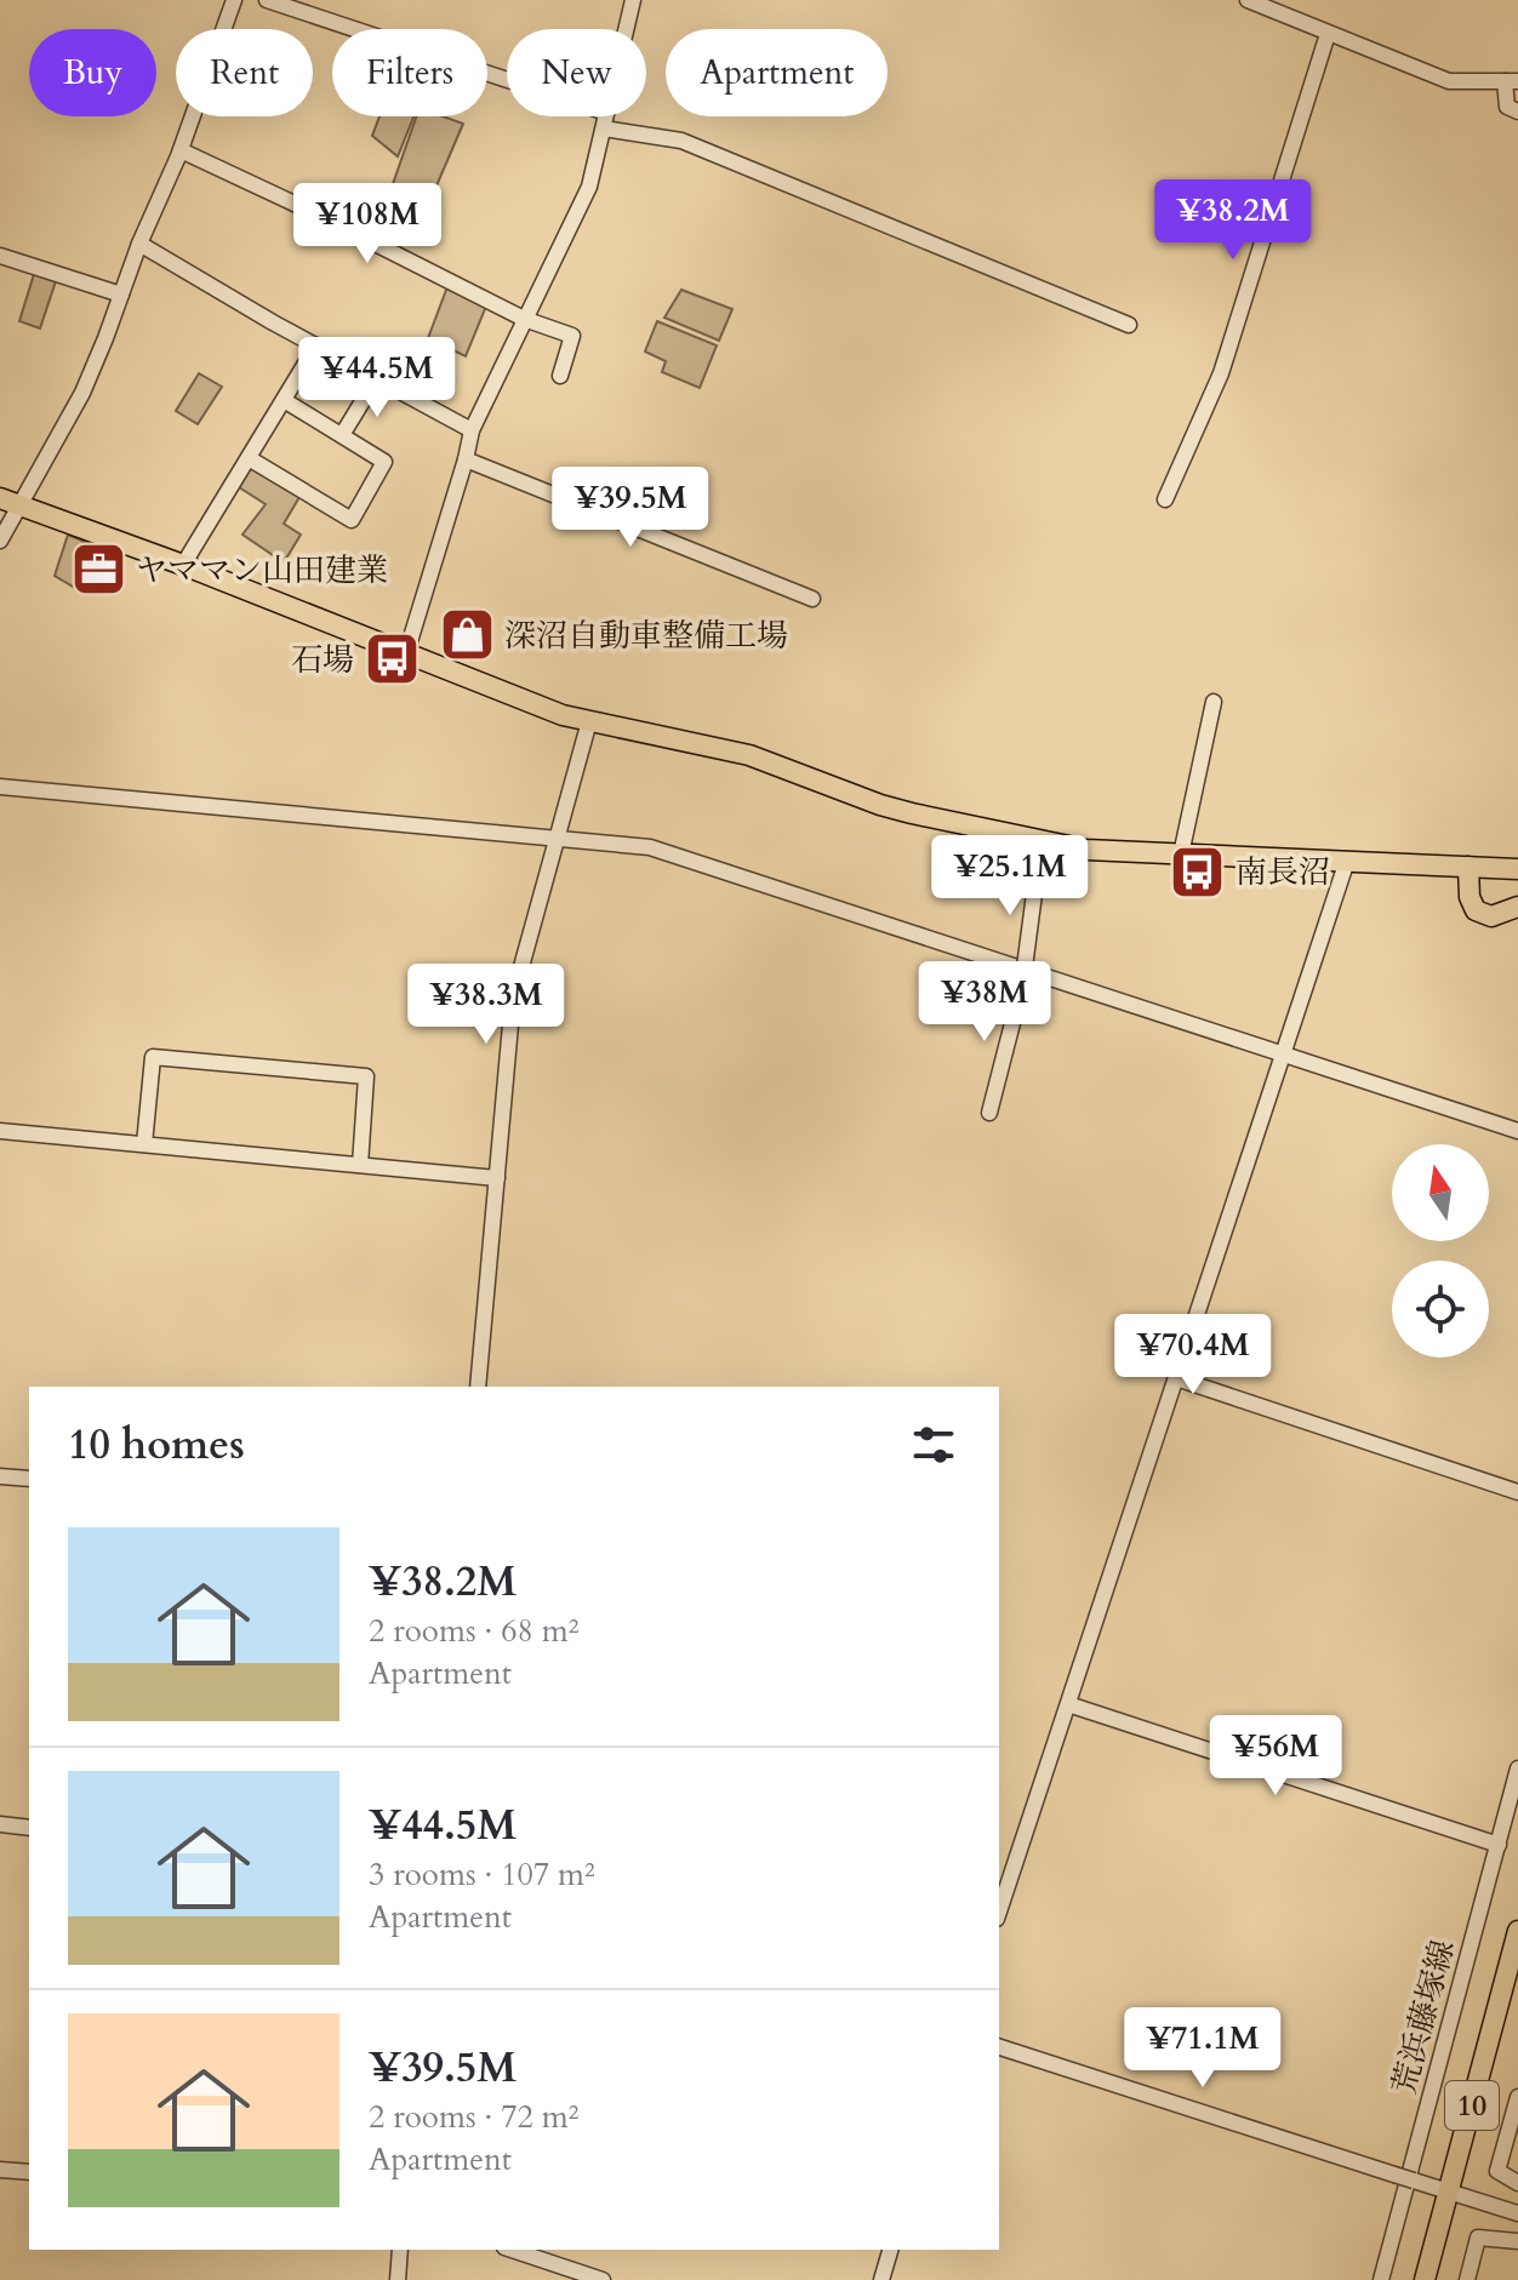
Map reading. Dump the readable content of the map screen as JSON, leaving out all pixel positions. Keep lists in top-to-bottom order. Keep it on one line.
{"streets":{"main road":["10"],"street":["荒浜藤塚線"]},"places":{"office":["ヤママン山田建業"],"shop":["深沼自動車整備工場"],"bus stop":["石場","南長沼"]},"north":"top","page":{"chip":["Buy","Rent","Filters","New","Apartment"],"price":["¥38.2M","¥108M","¥44.5M","¥39.5M","¥25.1M","¥38M","¥38.3M","¥70.4M","¥56M","¥71.1M"],"heading":"10 homes","list":[{"name":"¥38.2M","note":"2 rooms · 68 m² · Apartment"},{"name":"¥44.5M","note":"3 rooms · 107 m² · Apartment"},{"name":"¥39.5M","note":"2 rooms · 72 m² · Apartment"}]}}
